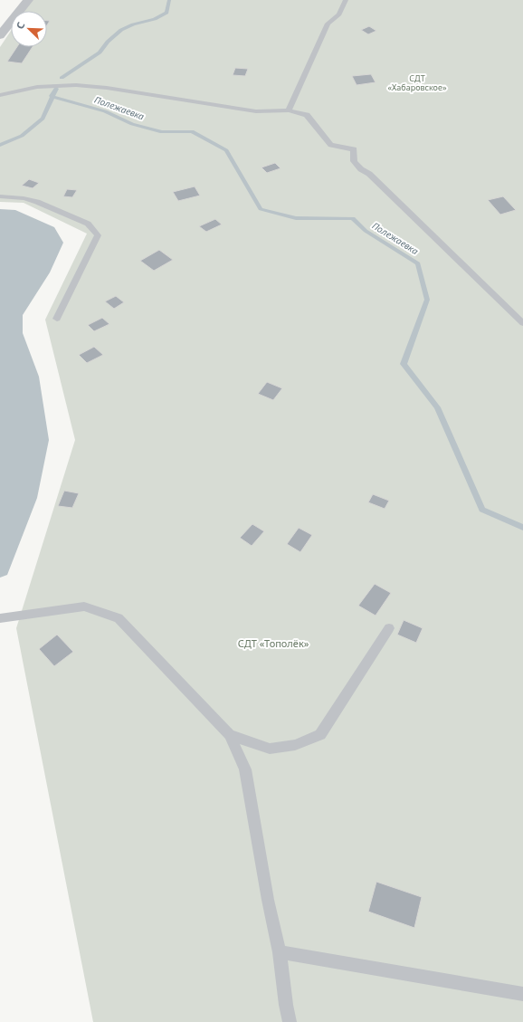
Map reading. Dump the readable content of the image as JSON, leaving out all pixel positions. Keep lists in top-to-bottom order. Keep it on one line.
{"water":["Полежаевка"],"parks":["СДТ «Хабаровское»","СДТ «Тополёк»"],"north":"top left"}
